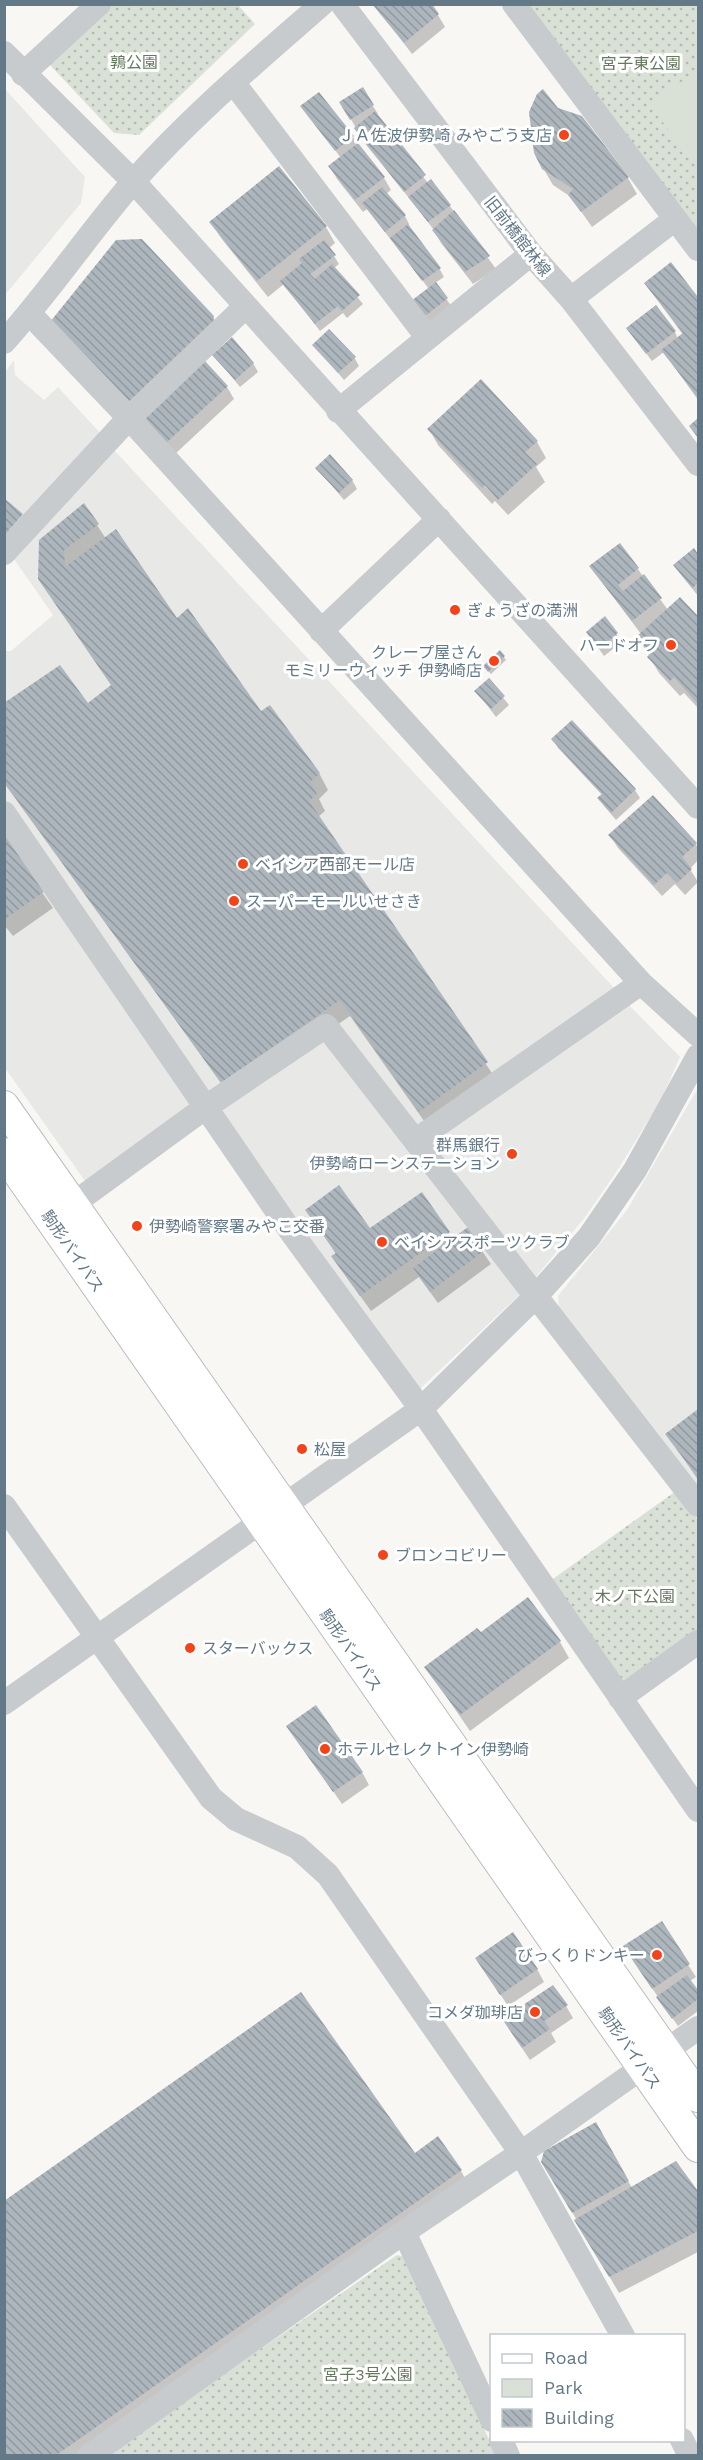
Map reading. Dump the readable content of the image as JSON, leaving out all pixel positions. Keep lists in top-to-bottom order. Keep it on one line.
{"streets":{"main road":["駒形バイパス"],"street":["旧前橋館林線"]},"parks":["鶉公園","宮子東公園","木ノ下公園","宮子3号公園"],"places":["ＪＡ佐波伊勢崎 みやごう支店","ぎょうざの満洲","ハードオフ","クレープ屋さん モミリーウィッチ 伊勢崎店","ベイシア西部モール店","スーパーモールいせさき","群馬銀行 伊勢崎ローンステーション","伊勢崎警察署みやこ交番","ベイシアスポーツクラブ","松屋","ブロンコビリー","スターバックス","ホテルセレクトイン伊勢崎","びっくりドンキー","コメダ珈琲店"],"legend":["Road","Park","Building"]}
